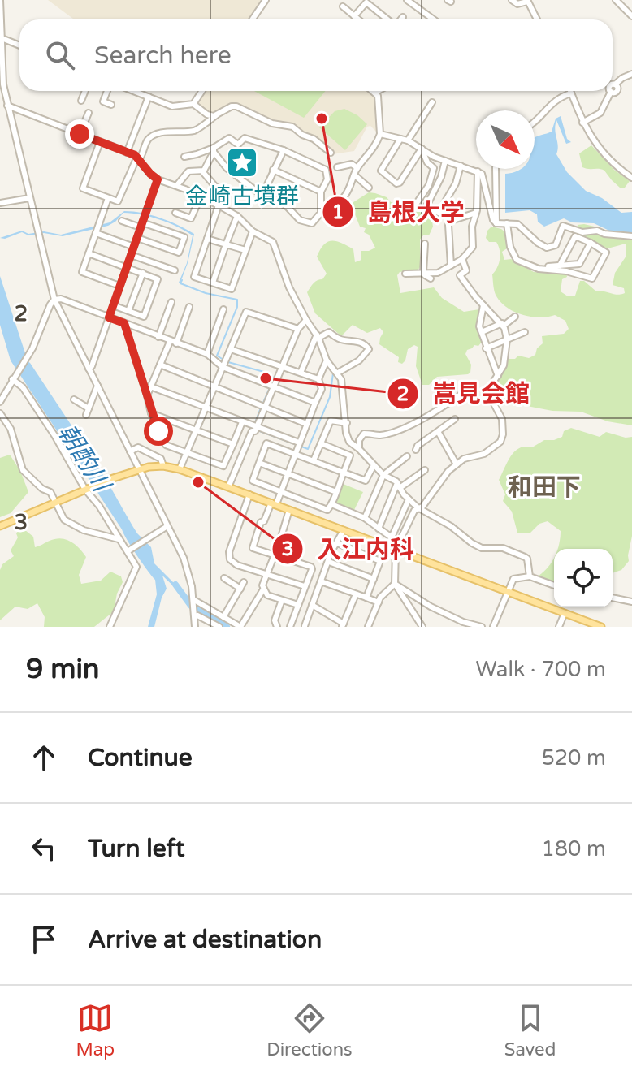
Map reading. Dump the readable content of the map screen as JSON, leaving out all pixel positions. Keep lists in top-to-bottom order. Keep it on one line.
{"districts":["和田下"],"water":["朝酌川"],"places":{"other":["島根大学","嵩見会館","入江内科"],"place":["金崎古墳群"]},"north":"bottom right","page":{"search":"Search here","heading":["9 min","Walk · 700 m"],"list":[["Continue","520 m"],["Turn left","180 m"],"Arrive at destination"],"nav":["Map","Directions","Saved"]},"grid":{"rows":["2","3"]}}
